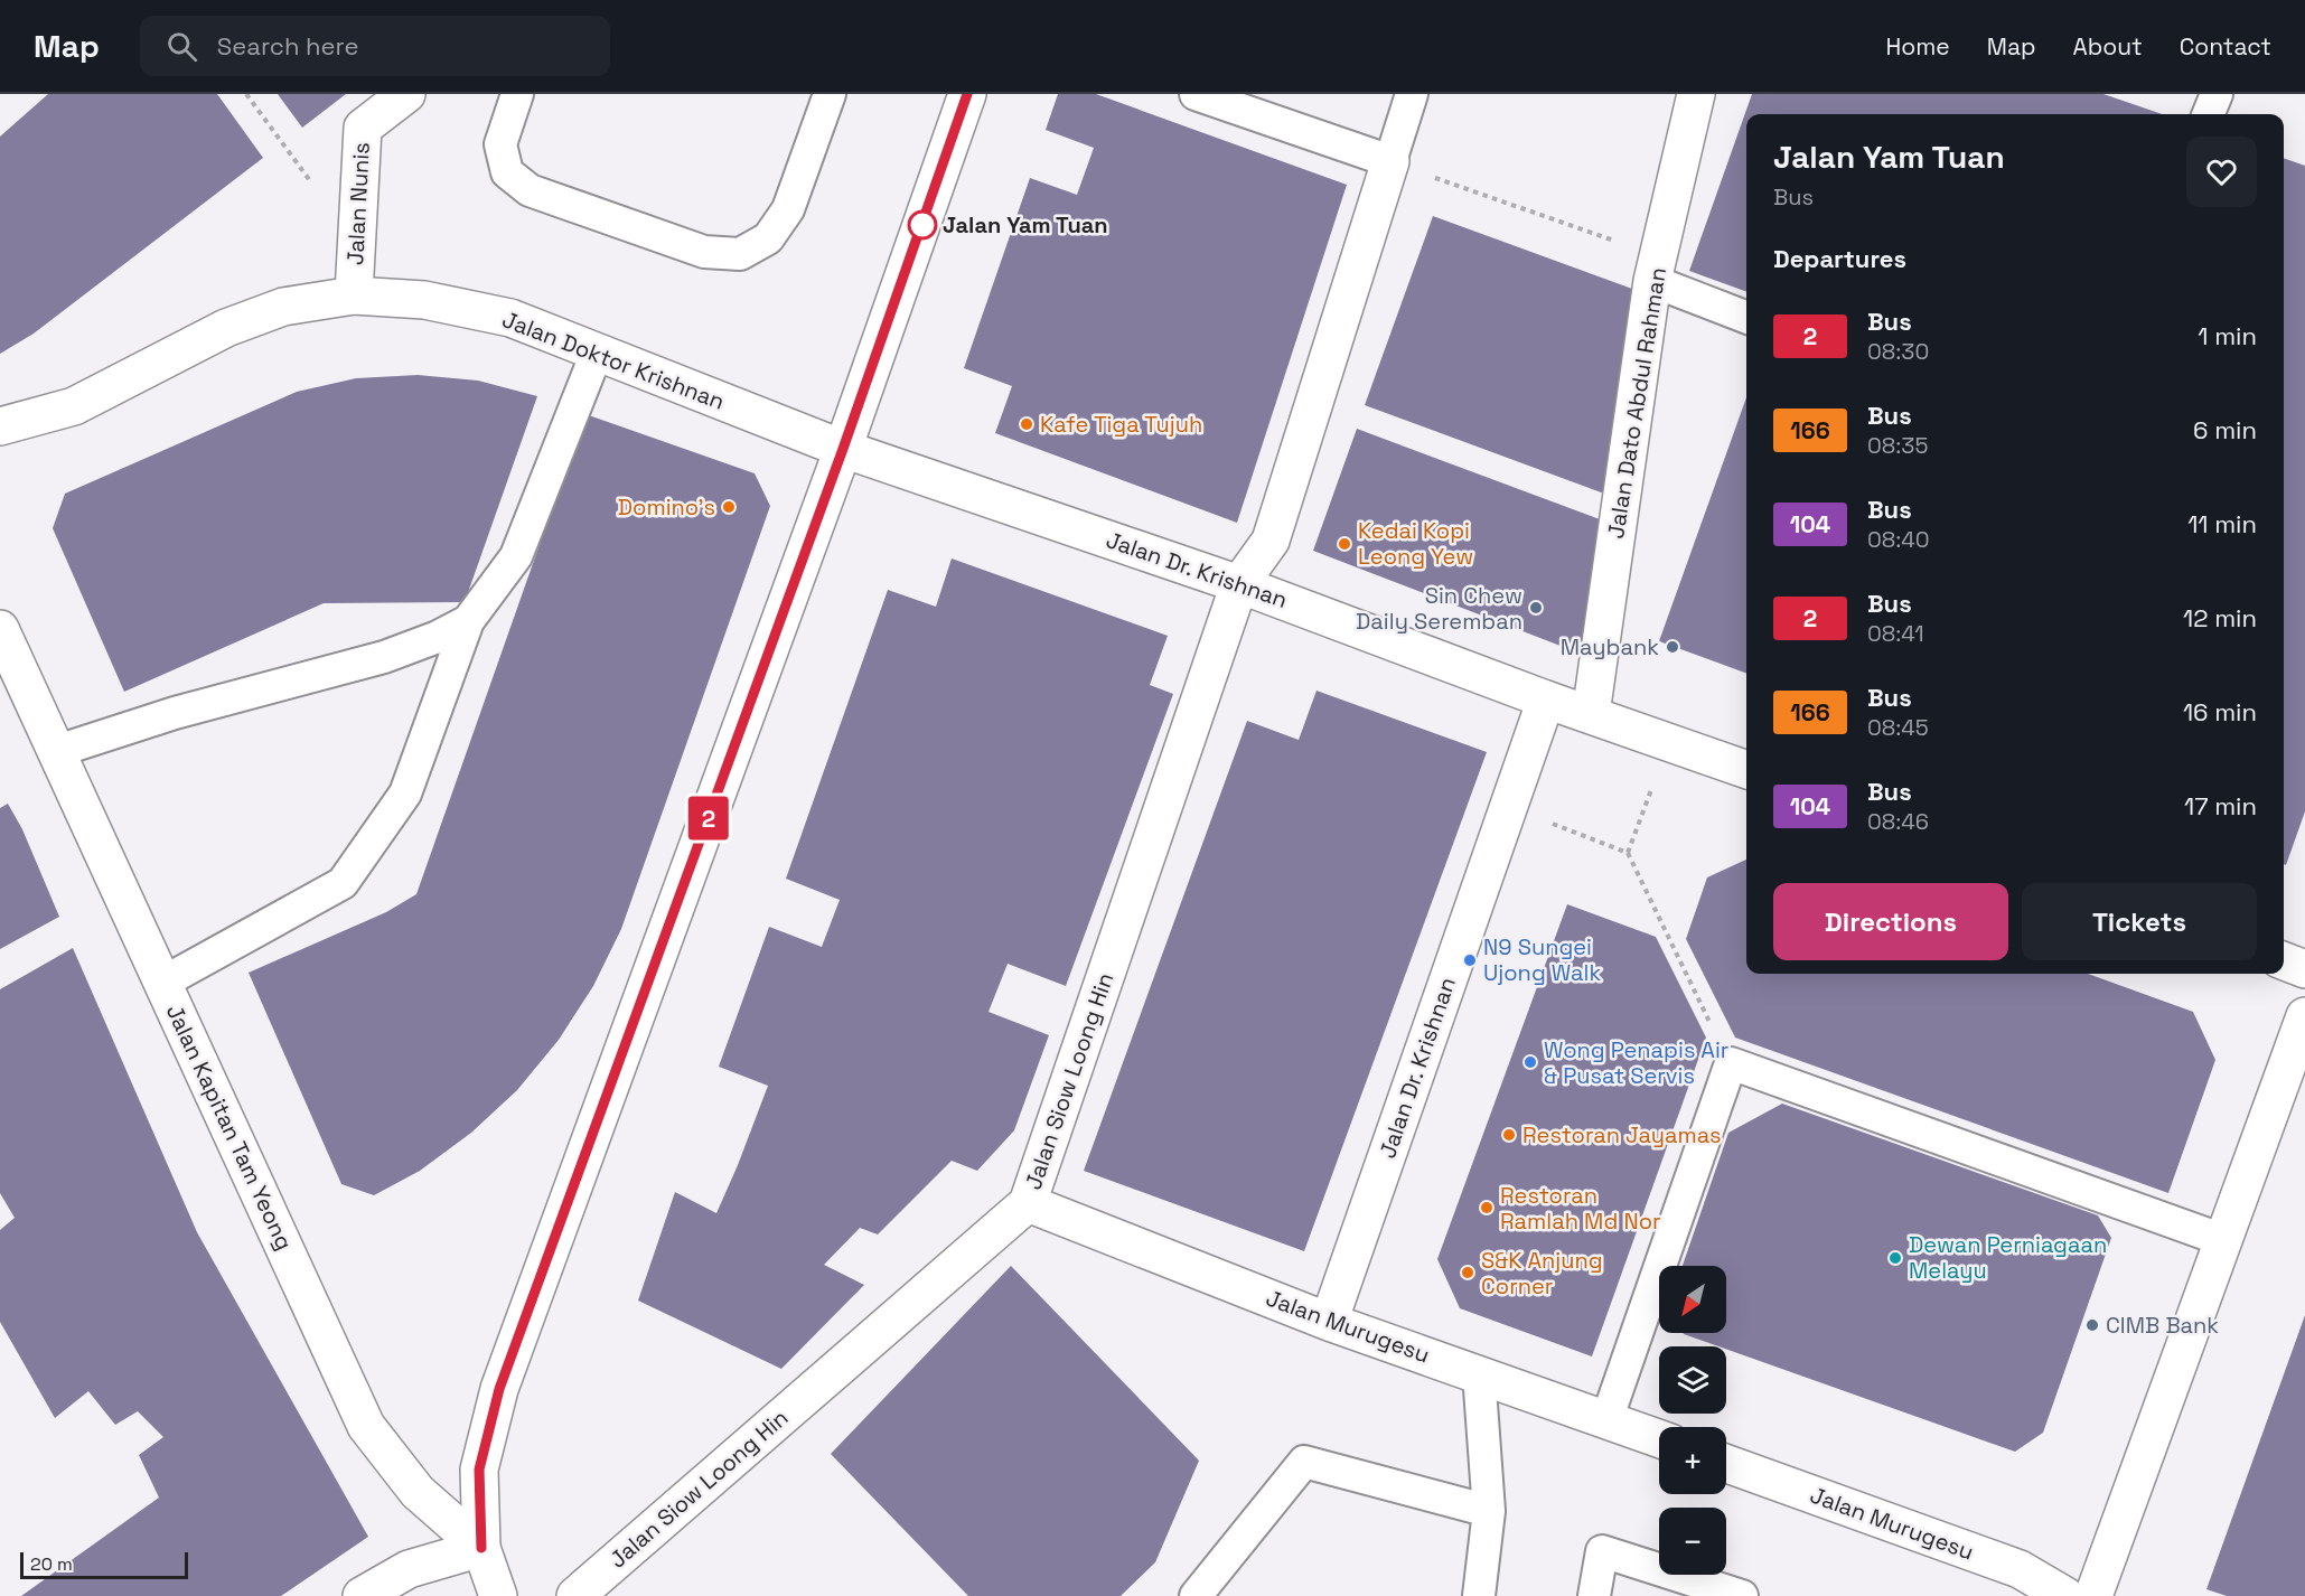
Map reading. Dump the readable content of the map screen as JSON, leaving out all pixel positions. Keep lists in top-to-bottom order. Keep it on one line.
{"streets":{"main road":["Jalan Nunis","Jalan Doktor Krishnan","Jalan Dato Abdul Rahman","Jalan Dr. Krishnan","Jalan Siow Loong Hin","Jalan Kapitan Tam Yeong","Jalan Murugesu"]},"crossings":[["Jalan Nunis","Jalan Doktor Krishnan"],["Jalan Doktor Krishnan","Jalan Dr. Krishnan"],["Jalan Dato Abdul Rahman","Jalan Dr. Krishnan"],["Jalan Dr. Krishnan","Jalan Siow Loong Hin"],["Jalan Dr. Krishnan","Jalan Murugesu"],["Jalan Siow Loong Hin","Jalan Murugesu"]],"places":["Jalan Yam Tuan","Kafe Tiga Tujuh","Domino's","Kedai Kopi Leong Yew","Sin Chew Daily Seremban","Maybank","N9 Sungei Ujong Walk","Wong Penapis Air & Pusat Servis","Restoran Jayamas","Restoran Ramlah Md Nor","Dewan Perniagaan Melayu","S&K Anjung Corner","CIMB Bank"],"lines":["bus line 2"],"scale_bar":"20 m","north":"bottom left","page":{"header":"Map","search":"Search here","nav":["Home","Map","About","Contact"],"on_map":"2","heading":[["Jalan Yam Tuan","Bus"],"Departures"],"list":[{"mark":"2","name":"Bus","note":"08:30","value":"1 min"},{"mark":"166","name":"Bus","note":"08:35","value":"6 min"},{"mark":"104","name":"Bus","note":"08:40","value":"11 min"},{"mark":"2","name":"Bus","note":"08:41","value":"12 min"},{"mark":"166","name":"Bus","note":"08:45","value":"16 min"},{"mark":"104","name":"Bus","note":"08:46","value":"17 min"}],"buttons":["Directions","Tickets"],"map_buttons":["+","−"],"scale":"20 m"}}
